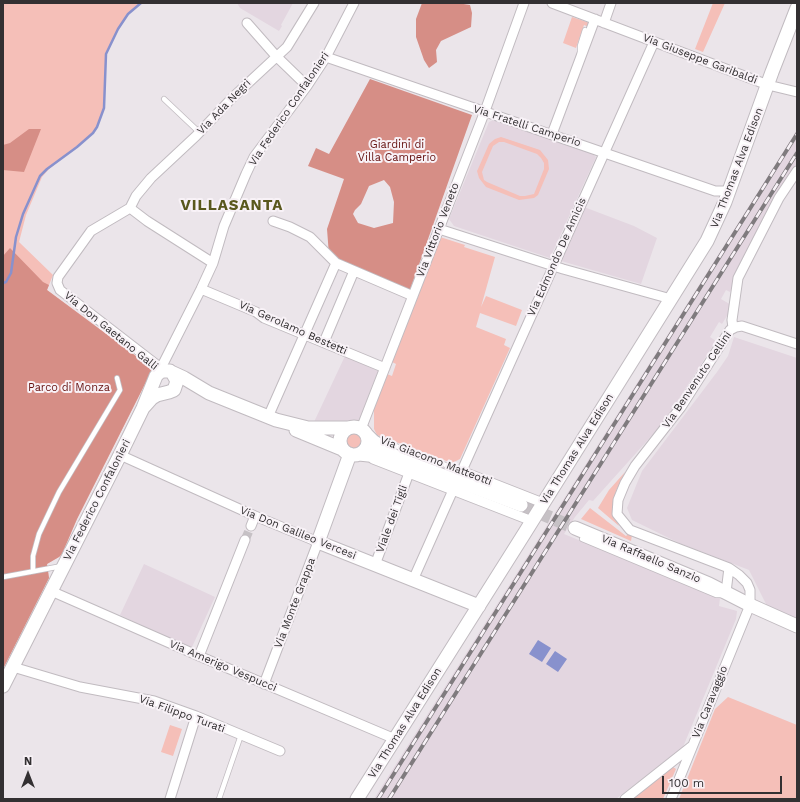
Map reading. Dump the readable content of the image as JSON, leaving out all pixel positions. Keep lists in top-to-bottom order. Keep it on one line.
{"streets":{"street":["Via Giuseppe Garibaldi","Via Ada Negri","Via Federico Confalonieri","Via Fratelli Camperio","Via Thomas Alva Edison","Via Vittorio Veneto","Via Edmondo De Amicis","Via Gerolamo Bestetti","Via Don Gaetano Galli","Via Benvenuto Cellini","Via Giacomo Matteotti","Viale dei Tigli","Via Don Galileo Vercesi","Via Raffaello Sanzio","Via Monte Grappa","Via Amerigo Vespucci","Via Caravaggio","Via Filippo Turati"]},"crossings":[["Via Giuseppe Garibaldi","Via Thomas Alva Edison"],["Via Giuseppe Garibaldi","Via Edmondo De Amicis"],["Via Ada Negri","Via Don Gaetano Galli"],["Via Federico Confalonieri","Via Fratelli Camperio"],["Via Federico Confalonieri","Via Gerolamo Bestetti"],["Via Federico Confalonieri","Via Don Gaetano Galli"],["Via Federico Confalonieri","Via Giacomo Matteotti"],["Via Federico Confalonieri","Via Don Galileo Vercesi"],["Via Federico Confalonieri","Via Amerigo Vespucci"],["Via Federico Confalonieri","Via Filippo Turati"],["Via Fratelli Camperio","Via Thomas Alva Edison"],["Via Fratelli Camperio","Via Vittorio Veneto"],["Via Fratelli Camperio","Via Edmondo De Amicis"],["Via Thomas Alva Edison","Via Giacomo Matteotti"],["Via Thomas Alva Edison","Via Don Galileo Vercesi"],["Via Thomas Alva Edison","Via Amerigo Vespucci"],["Via Vittorio Veneto","Via Gerolamo Bestetti"],["Via Vittorio Veneto","Via Giacomo Matteotti"],["Via Vittorio Veneto","Via Monte Grappa"],["Via Edmondo De Amicis","Via Giacomo Matteotti"],["Via Don Gaetano Galli","Via Giacomo Matteotti"],["Via Benvenuto Cellini","Via Raffaello Sanzio"],["Via Benvenuto Cellini","Via Caravaggio"],["Via Giacomo Matteotti","Viale dei Tigli"],["Via Giacomo Matteotti","Via Monte Grappa"],["Viale dei Tigli","Via Don Galileo Vercesi"],["Via Don Galileo Vercesi","Via Monte Grappa"],["Via Raffaello Sanzio","Via Caravaggio"],["Via Monte Grappa","Via Amerigo Vespucci"]],"districts":["VILLASANTA"],"parks":["Giardini di Villa Camperio","Parco di Monza"],"scale_bar":"100 m","north":"top"}
